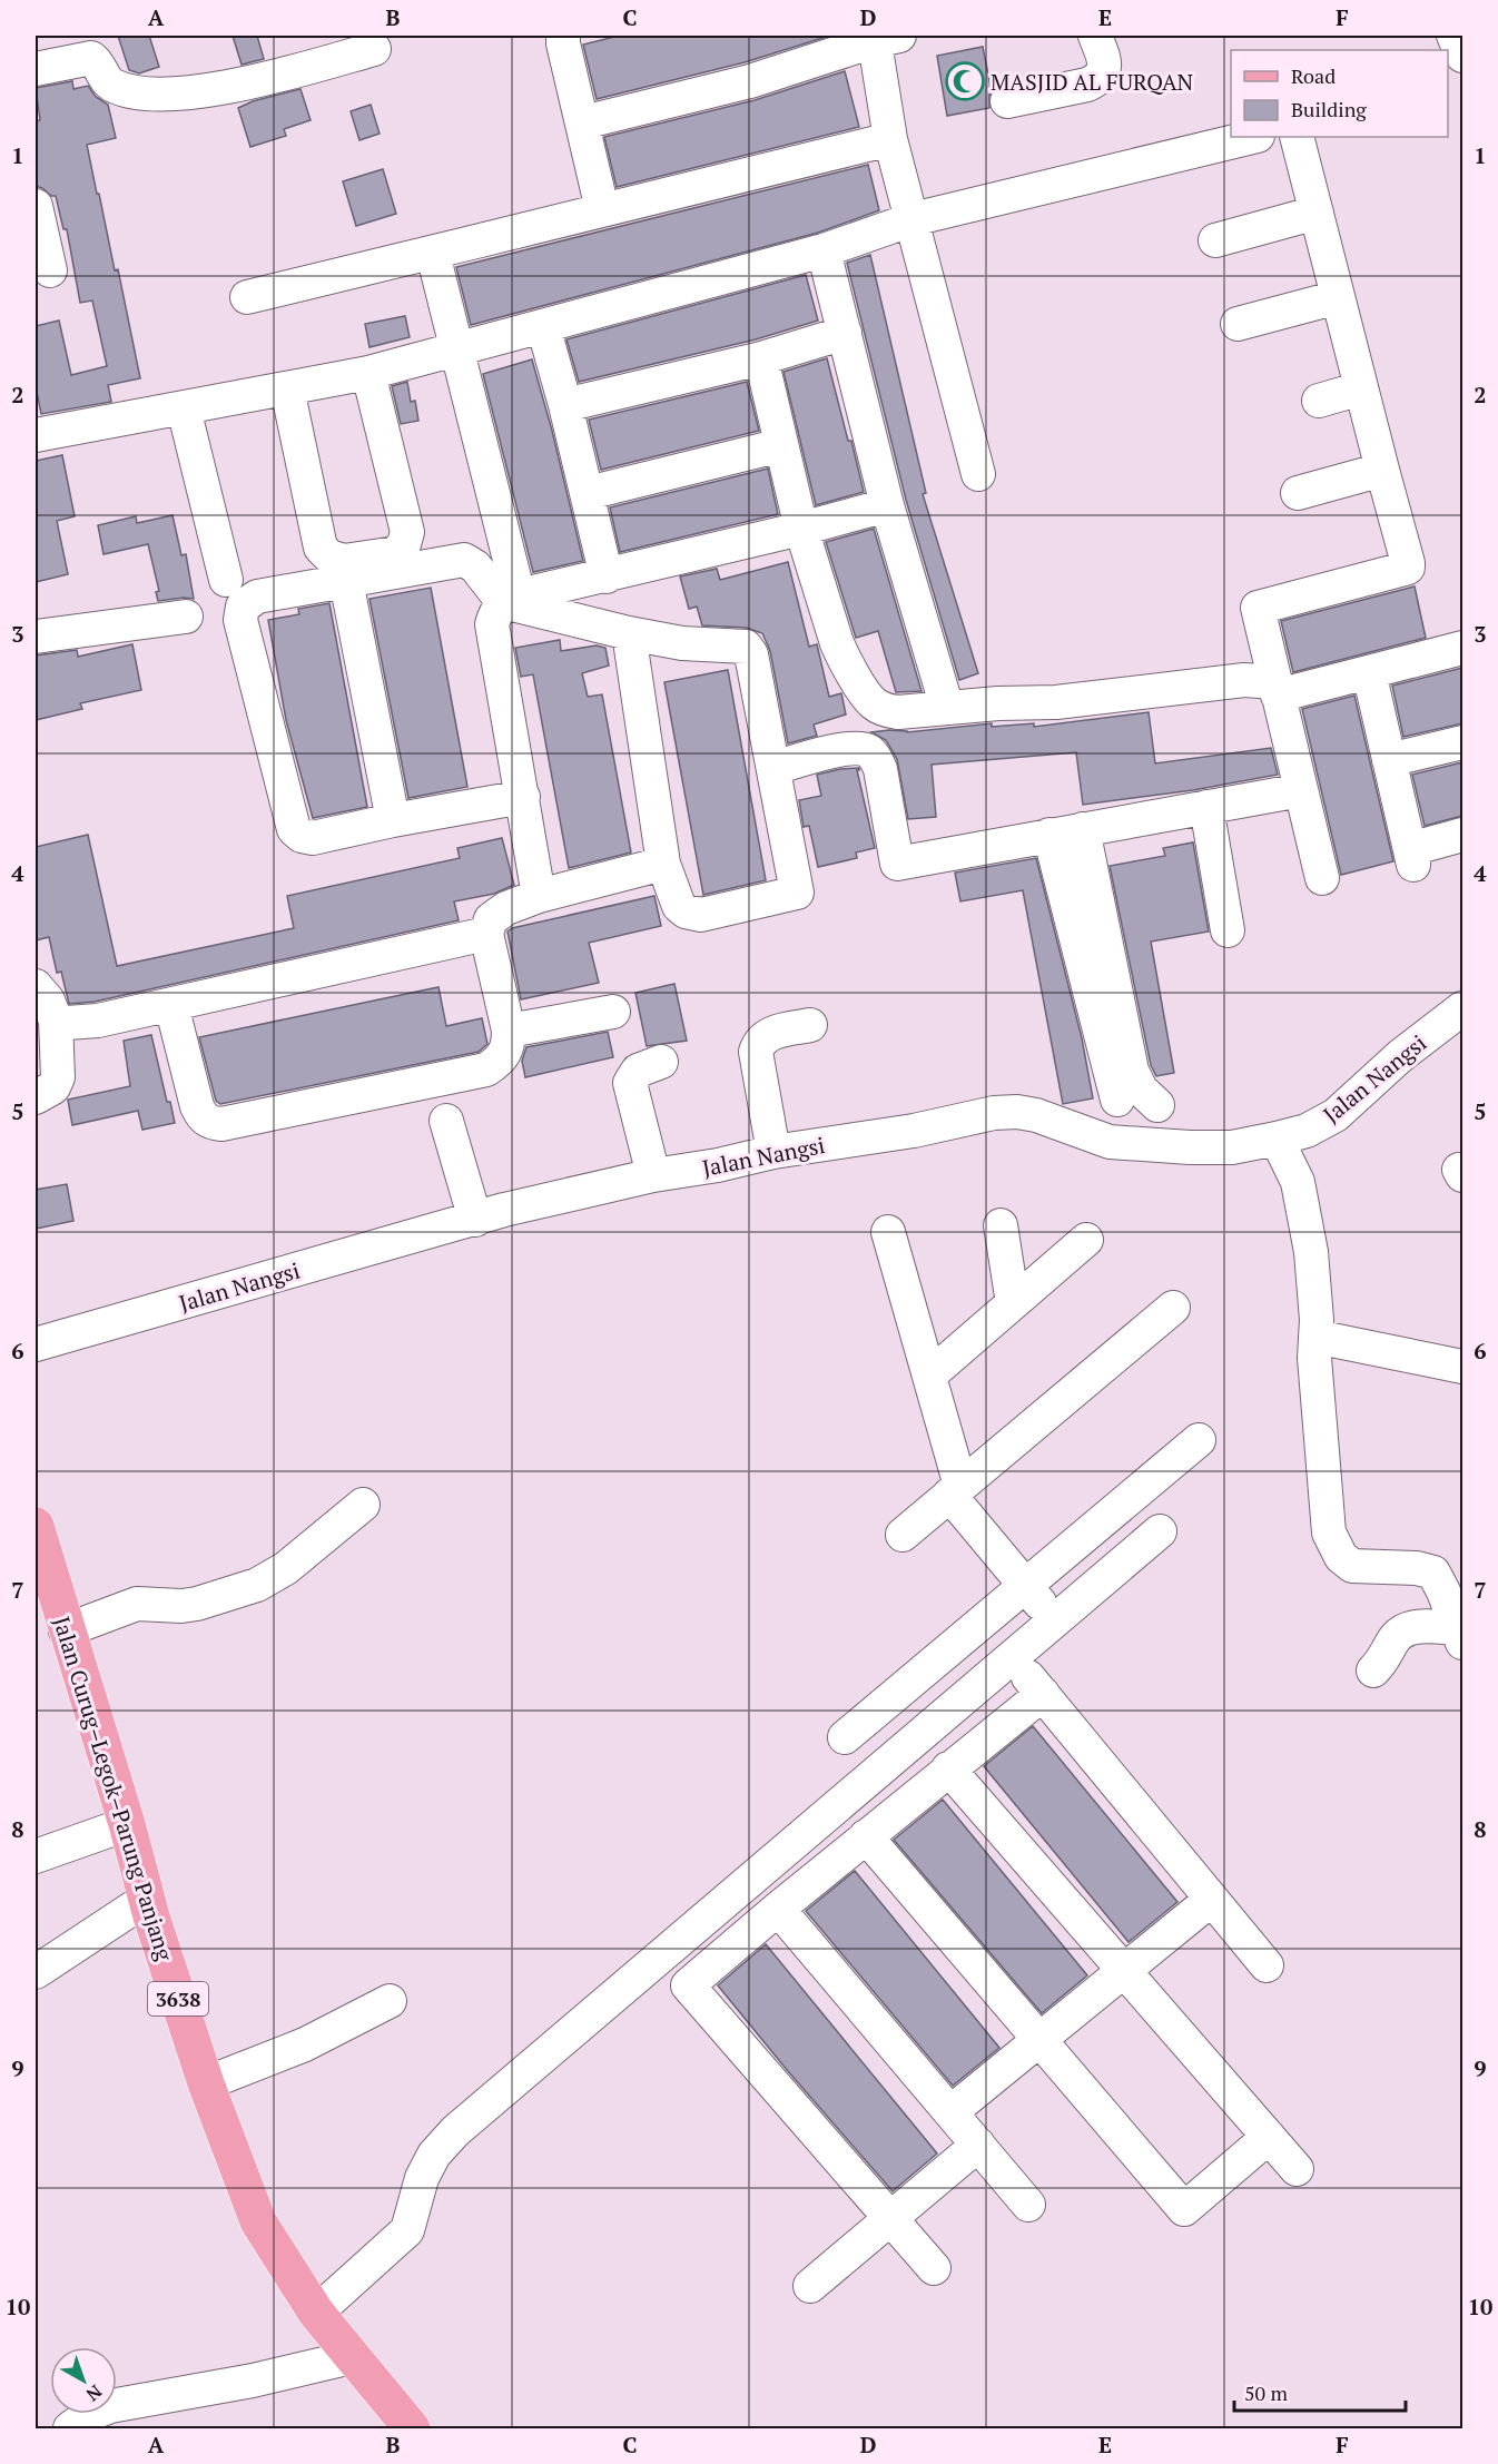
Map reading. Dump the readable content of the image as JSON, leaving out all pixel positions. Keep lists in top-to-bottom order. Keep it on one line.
{"streets":{"main road":["Jalan Curug–Legok–Parung Panjang","3638"],"street":["Jalan Nangsi"]},"places":{"mosque":["MASJID AL FURQAN"]},"legend":["Road","Building"],"scale_bar":"50 m","north":"bottom right","grid":{"columns":["A","B","C","D","E","F"],"rows":["1","2","3","4","5","6","7","8","9","10"]}}
